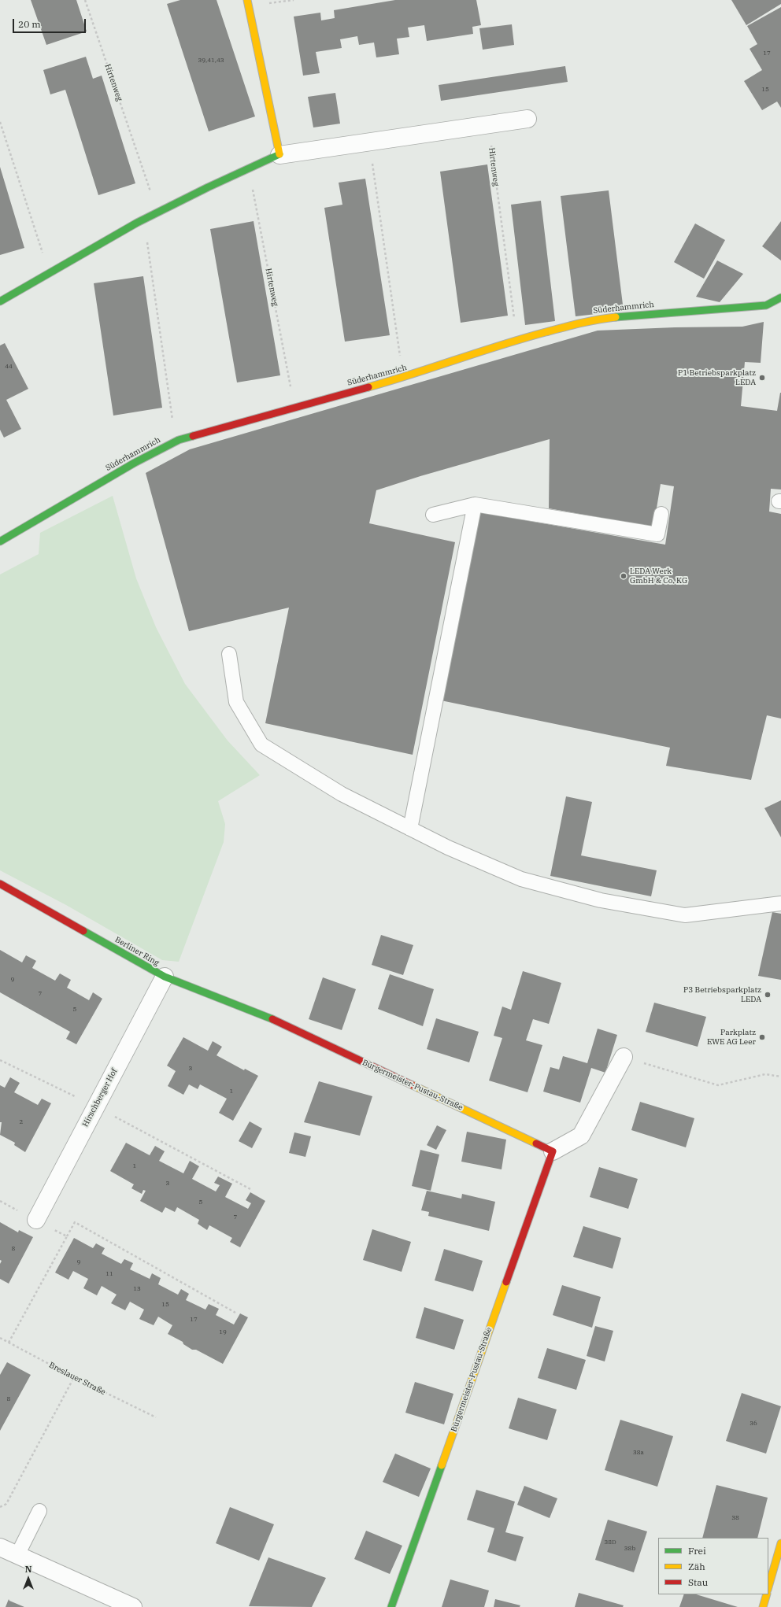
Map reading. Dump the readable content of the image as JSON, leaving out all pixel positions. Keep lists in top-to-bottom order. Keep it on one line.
{"streets":{"street":["Süderhammrich","Berliner Ring","Bürgermeister-Pustau-Straße","Hirschberger Hof"],"path":["Hirtenweg","Breslauer Straße"]},"crossings":[["Hirtenweg","Süderhammrich"],["Berliner Ring","Bürgermeister-Pustau-Straße"],["Berliner Ring","Hirschberger Hof"]],"places":["P1 Betriebsparkplatz LEDA","LEDA Werk GmbH & Co. KG","P3 Betriebsparkplatz LEDA","Parkplatz EWE AG Leer"],"house_numbers":["17","39,41,43","15","44","9","7","5","3","1","2","1","3","5","7","8","9","11","13","15","17","19","8","36","38a","38","38D","38b"],"legend":["Frei","Zäh","Stau"],"scale_bar":"20 m","north":"top"}
